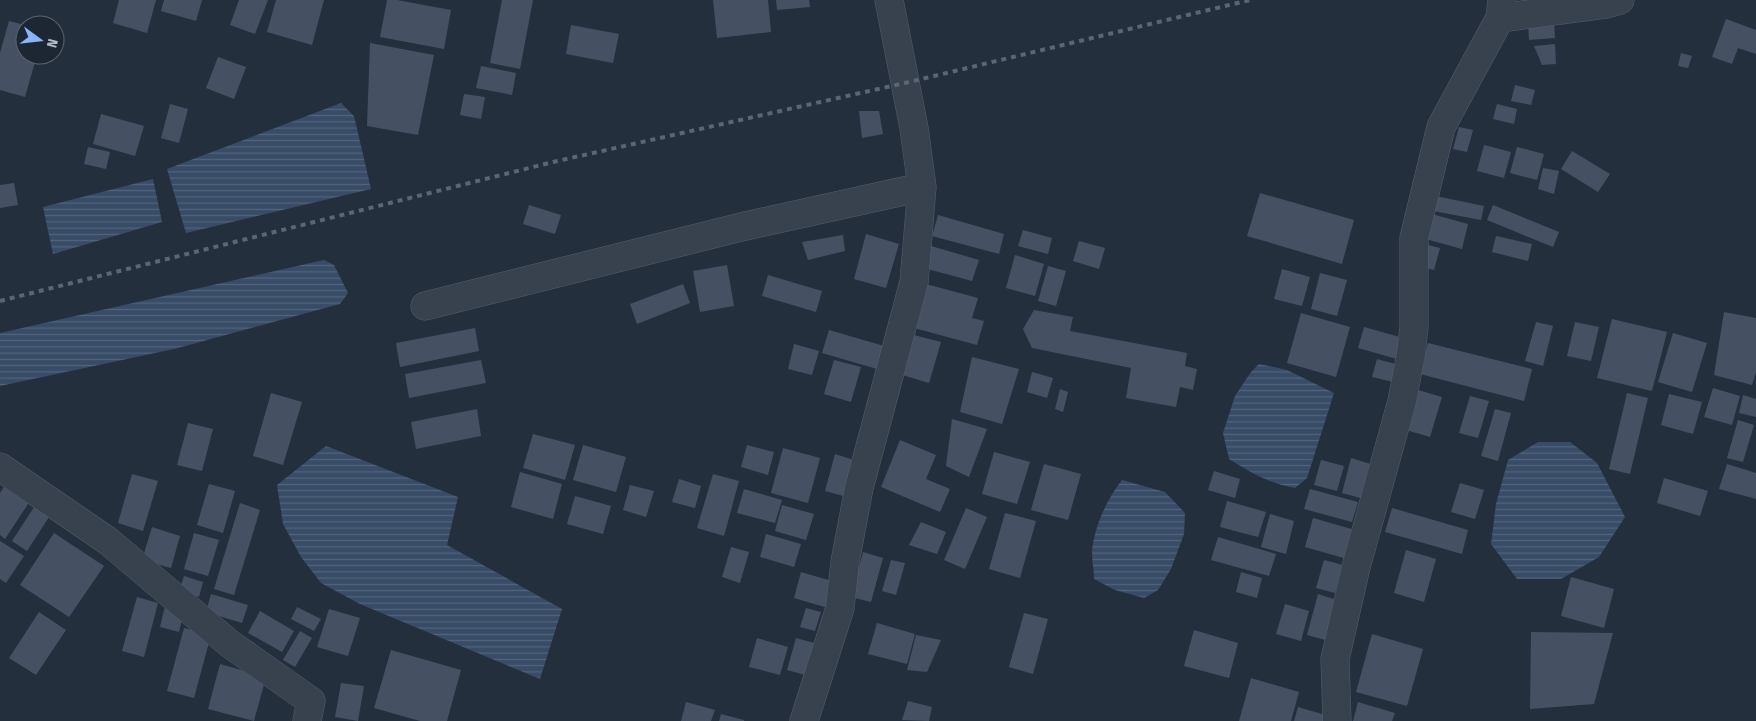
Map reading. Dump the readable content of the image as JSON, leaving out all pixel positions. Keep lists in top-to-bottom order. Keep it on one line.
{"north":"right"}
